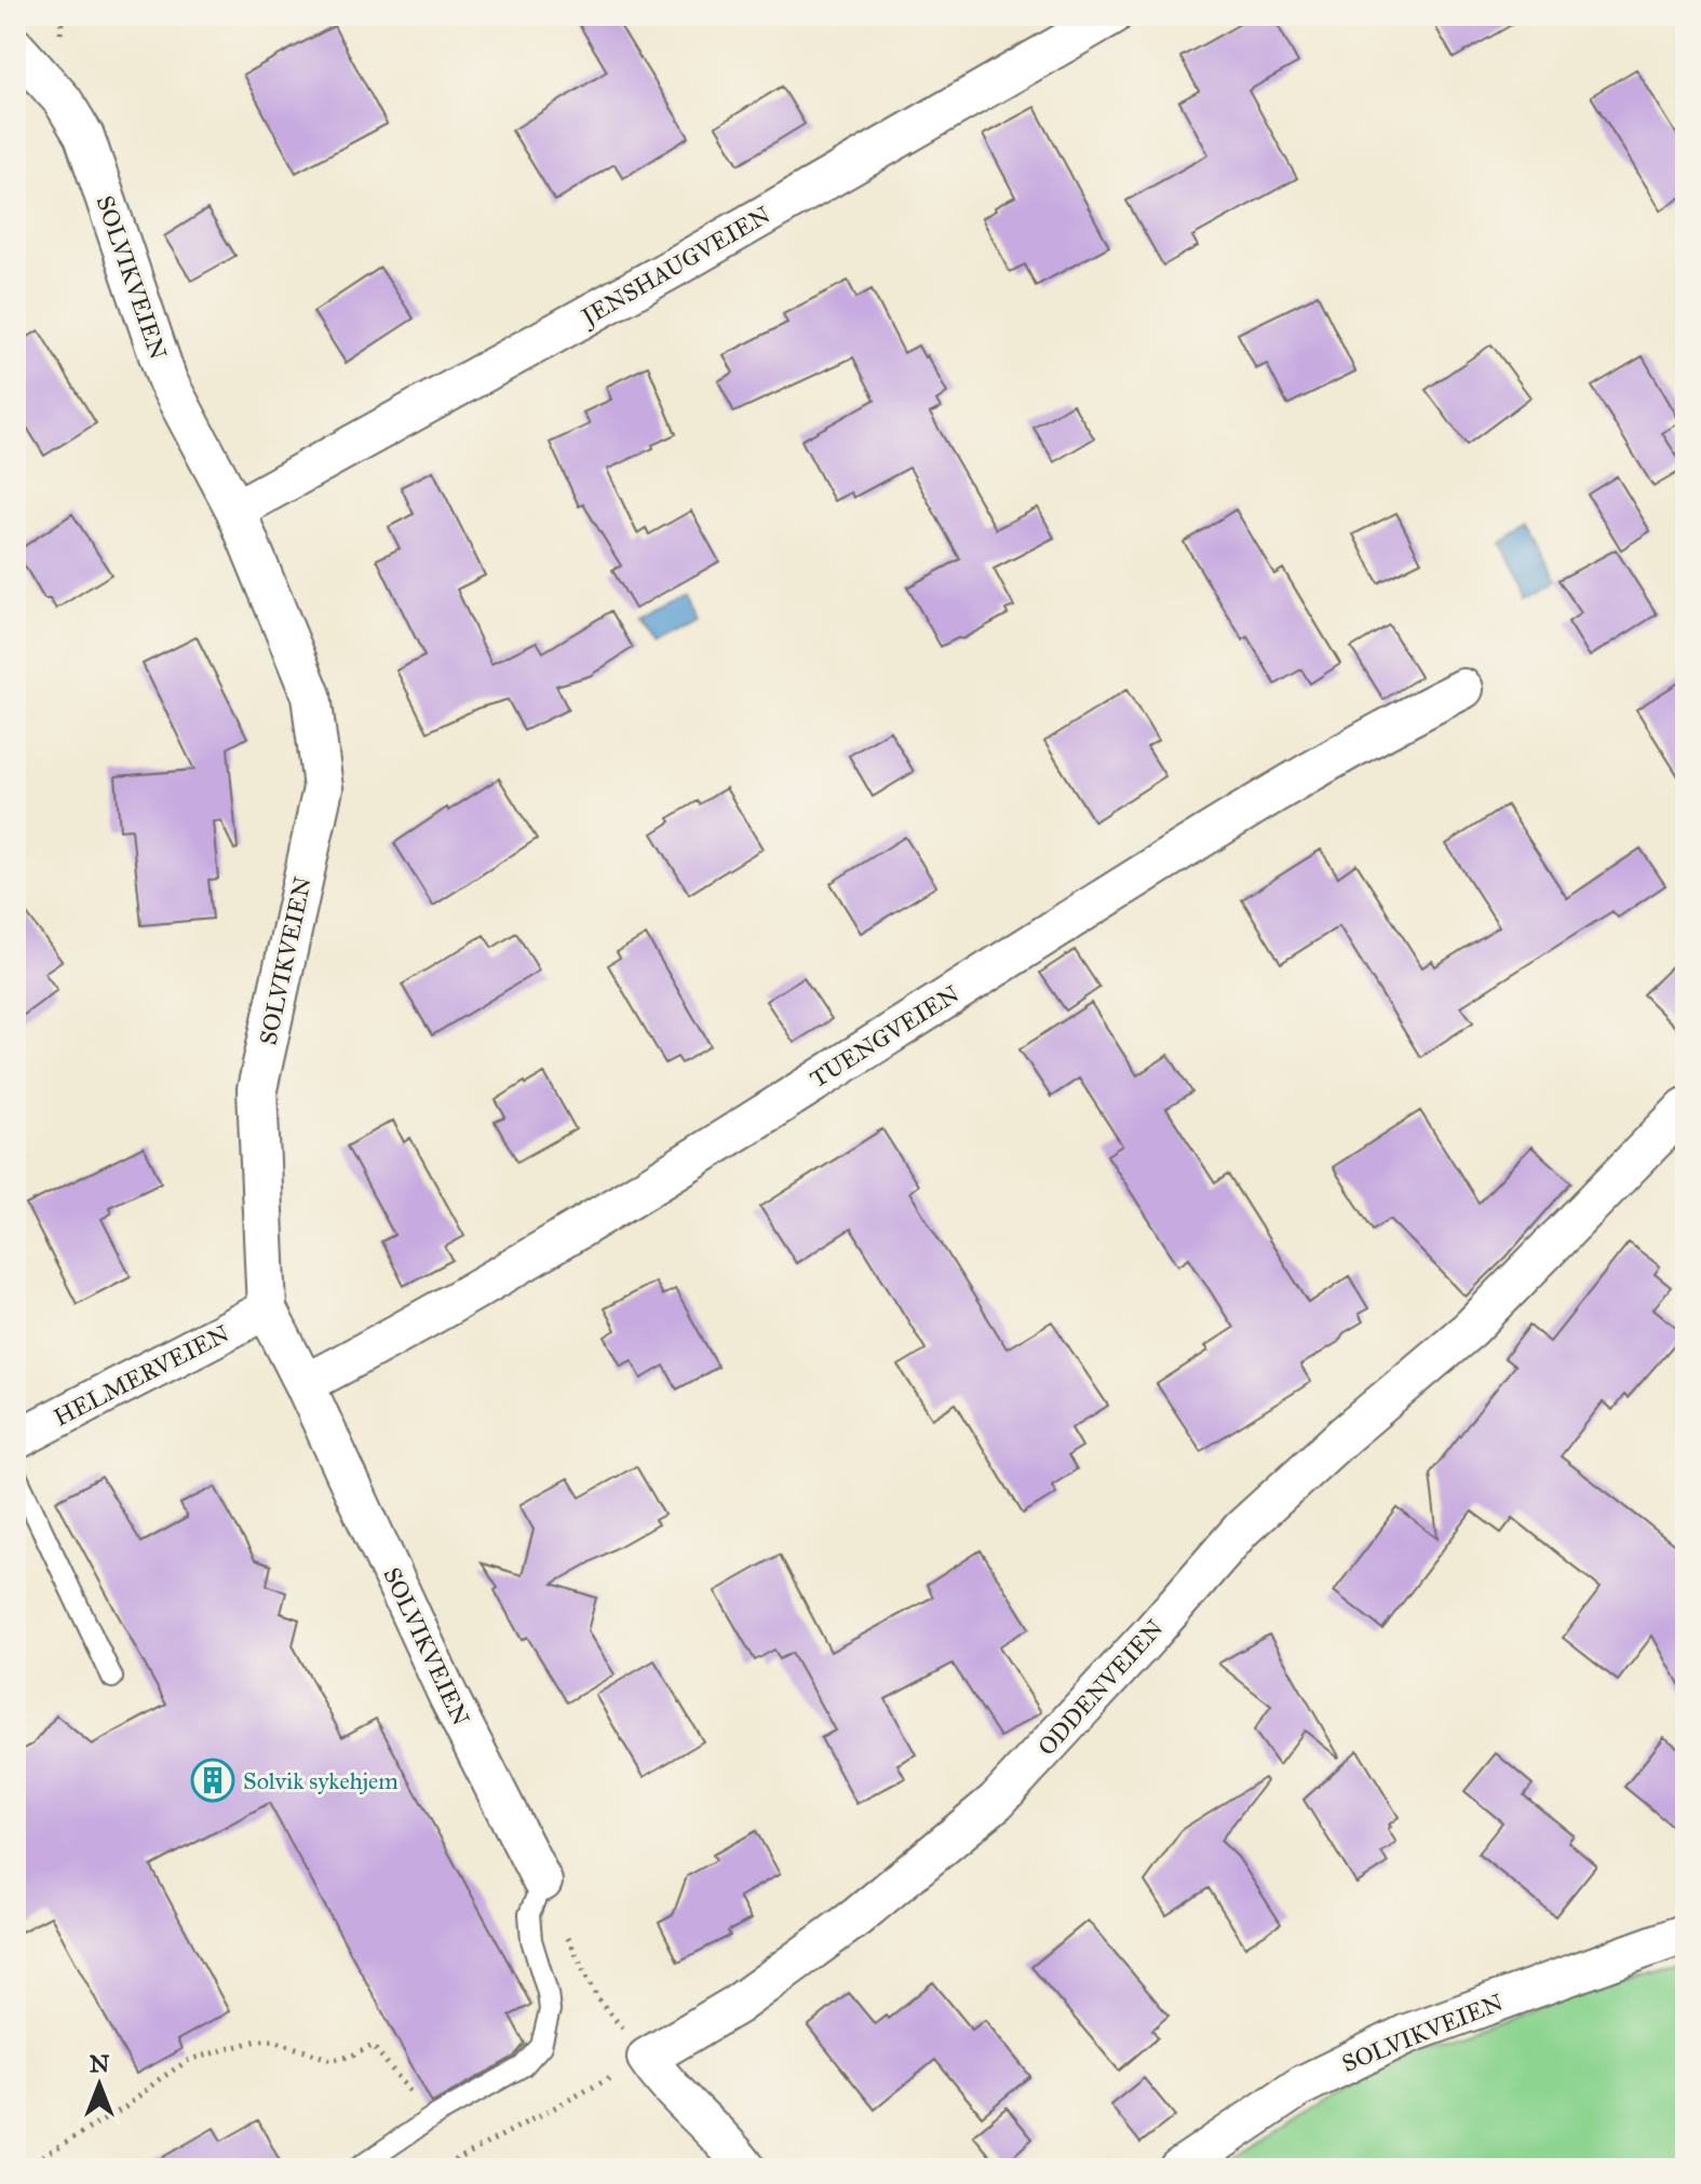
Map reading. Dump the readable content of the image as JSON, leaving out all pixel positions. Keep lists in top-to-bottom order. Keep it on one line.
{"streets":{"street":["JENSHAUGVEIEN","SOLVIKVEIEN","TUENGVEIEN","HELMERVEIEN","ODDENVEIEN"]},"crossings":[["JENSHAUGVEIEN","SOLVIKVEIEN"],["SOLVIKVEIEN","TUENGVEIEN"],["SOLVIKVEIEN","HELMERVEIEN"]],"places":{"building":["Solvik sykehjem"]},"north":"top"}
